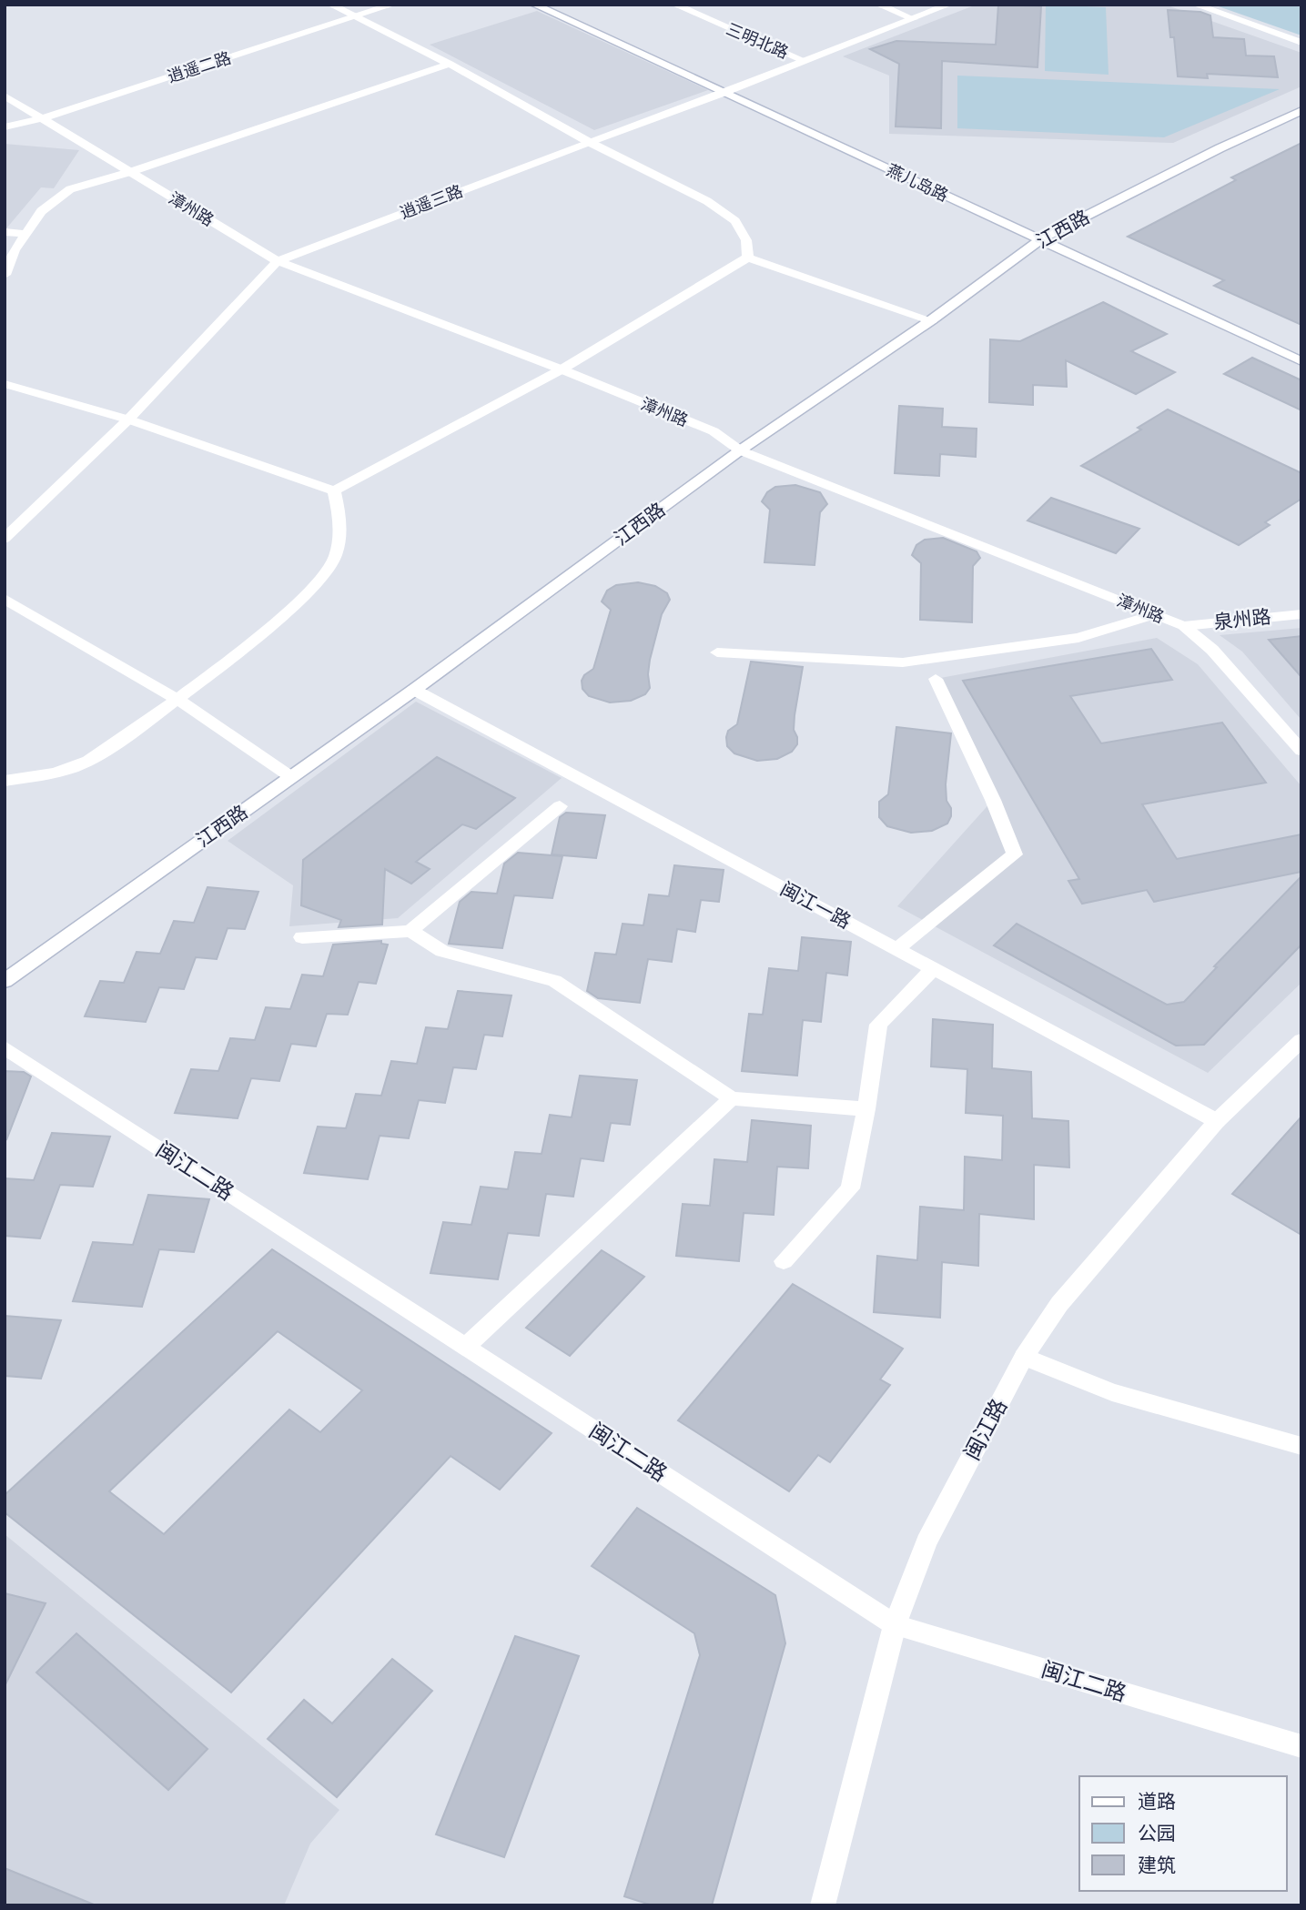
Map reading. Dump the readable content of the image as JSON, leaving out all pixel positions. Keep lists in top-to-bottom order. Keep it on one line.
{"streets":{"street":["三明北路","逍遥二路","燕儿岛路","逍遥三路","漳州路","江西路","泉州路","闽江一路","闽江二路","闽江路"]},"crossings":[["三明北路","逍遥三路"],["逍遥二路","漳州路"],["燕儿岛路","逍遥三路"],["燕儿岛路","江西路"],["逍遥三路","漳州路"],["漳州路","江西路"],["漳州路","泉州路"],["江西路","闽江一路"],["闽江一路","闽江路"],["闽江二路","闽江路"]],"legend":["道路","公园","建筑"]}
